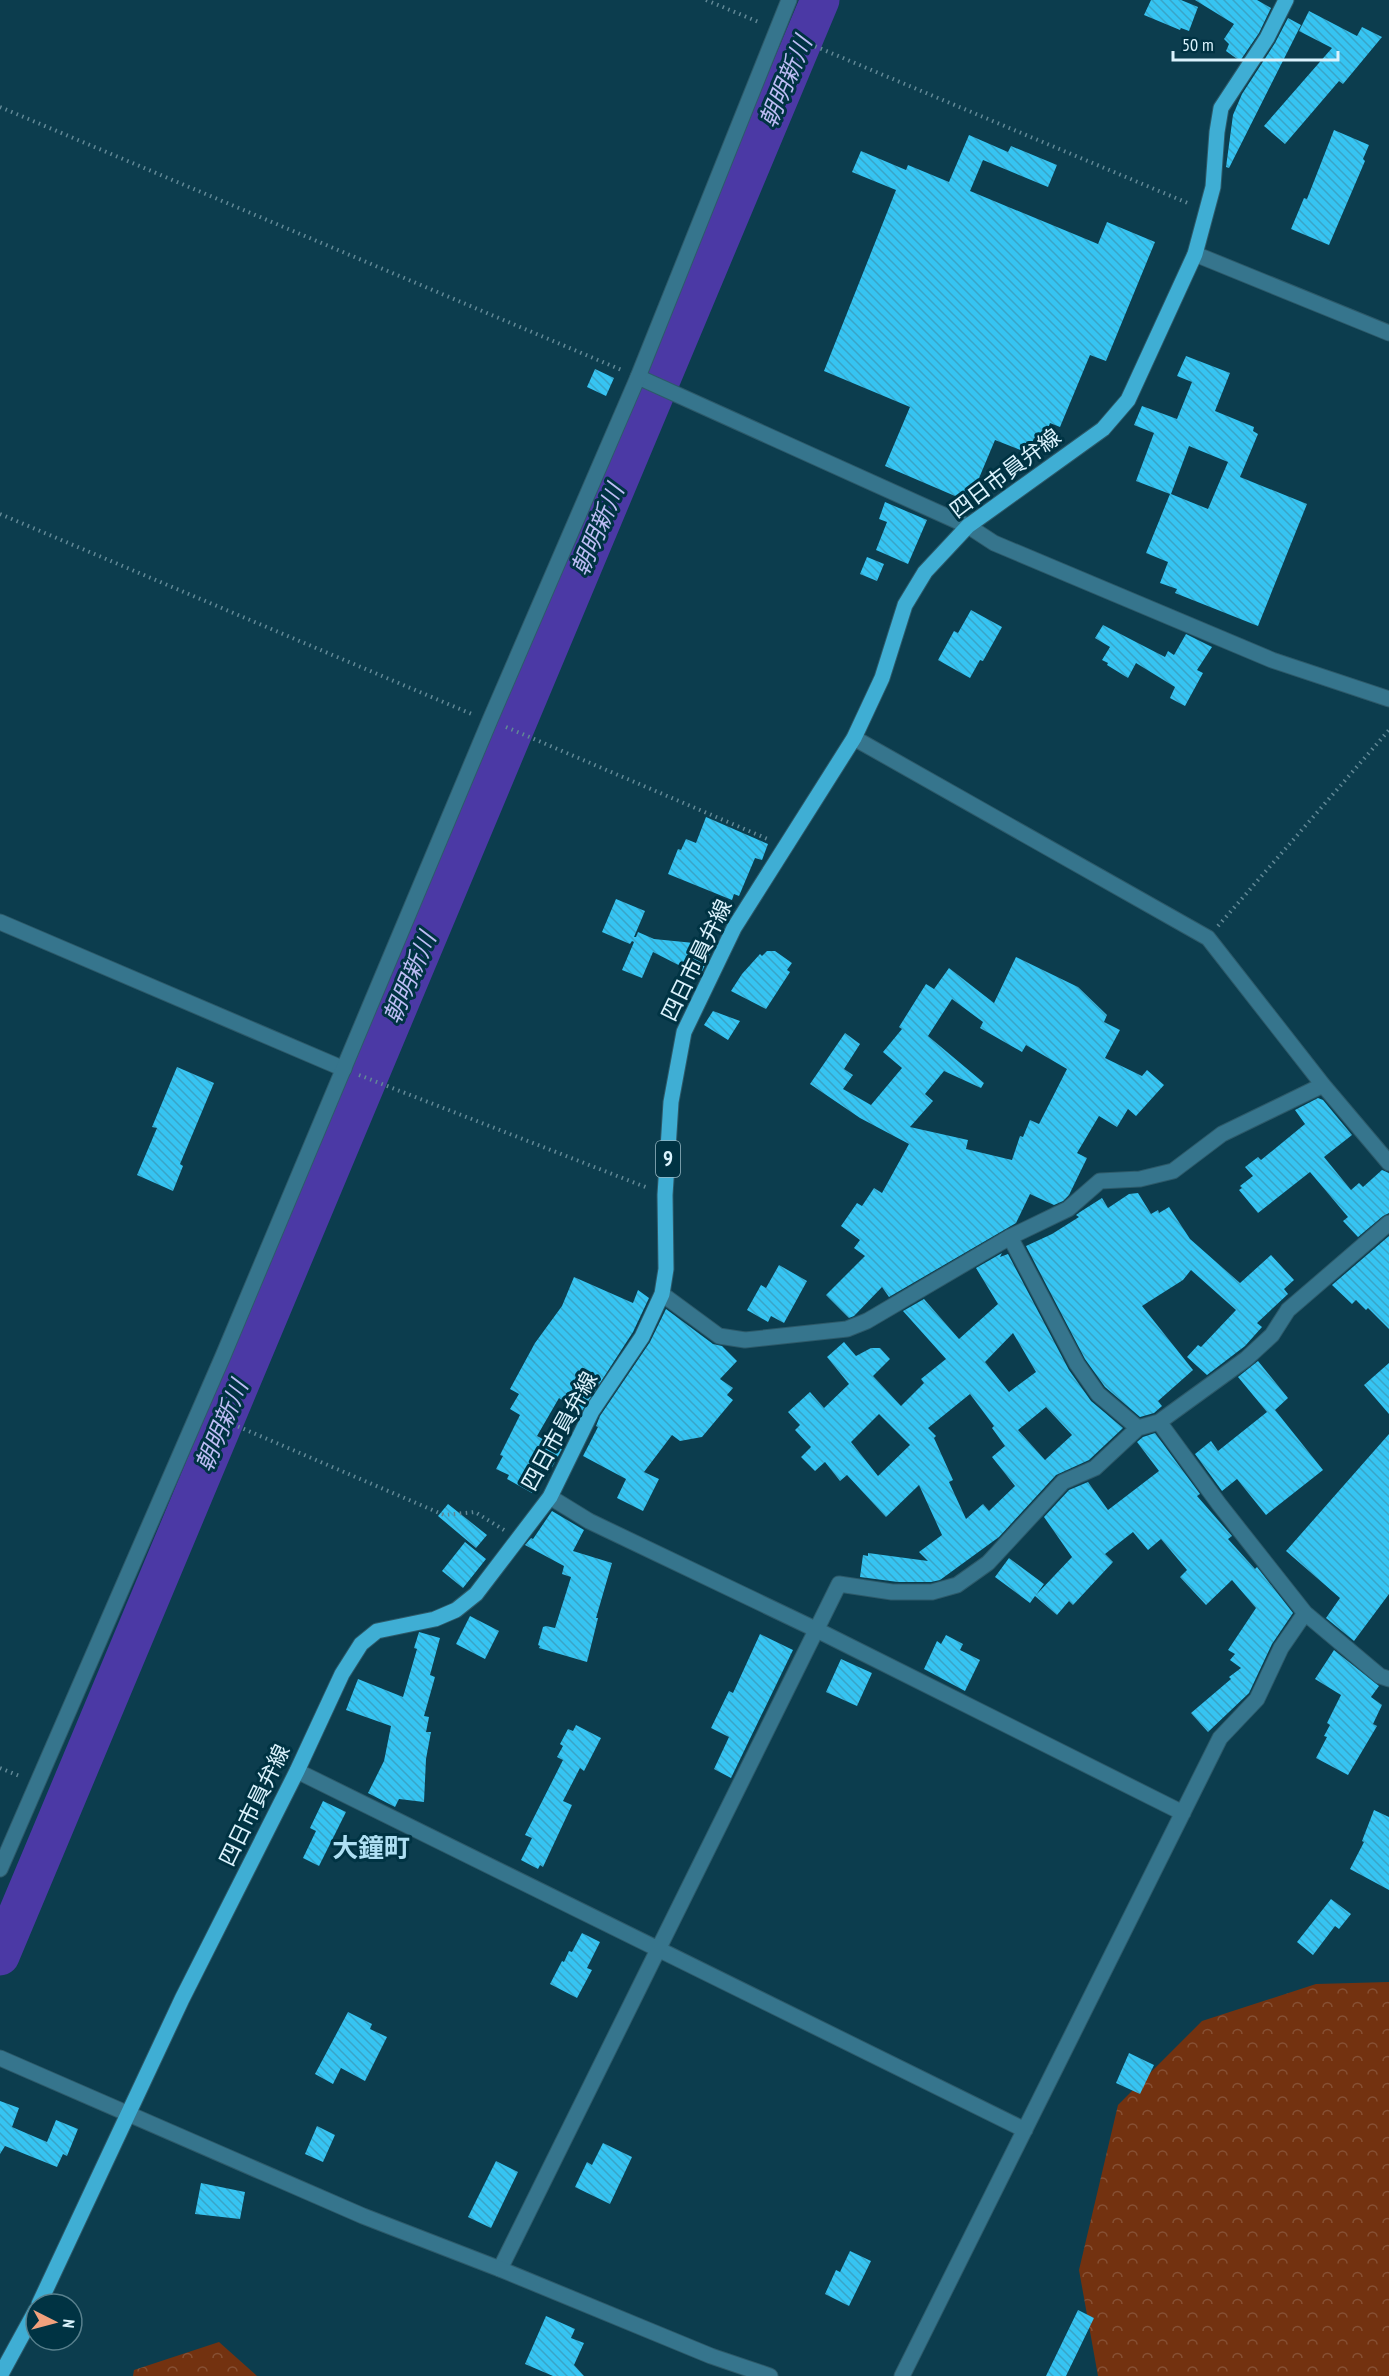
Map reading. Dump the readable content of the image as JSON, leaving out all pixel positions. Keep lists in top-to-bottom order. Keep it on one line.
{"streets":{"main road":["四日市員弁線","9"]},"districts":["大鐘町"],"water":["朝明新川"],"scale_bar":"50 m","north":"right"}
